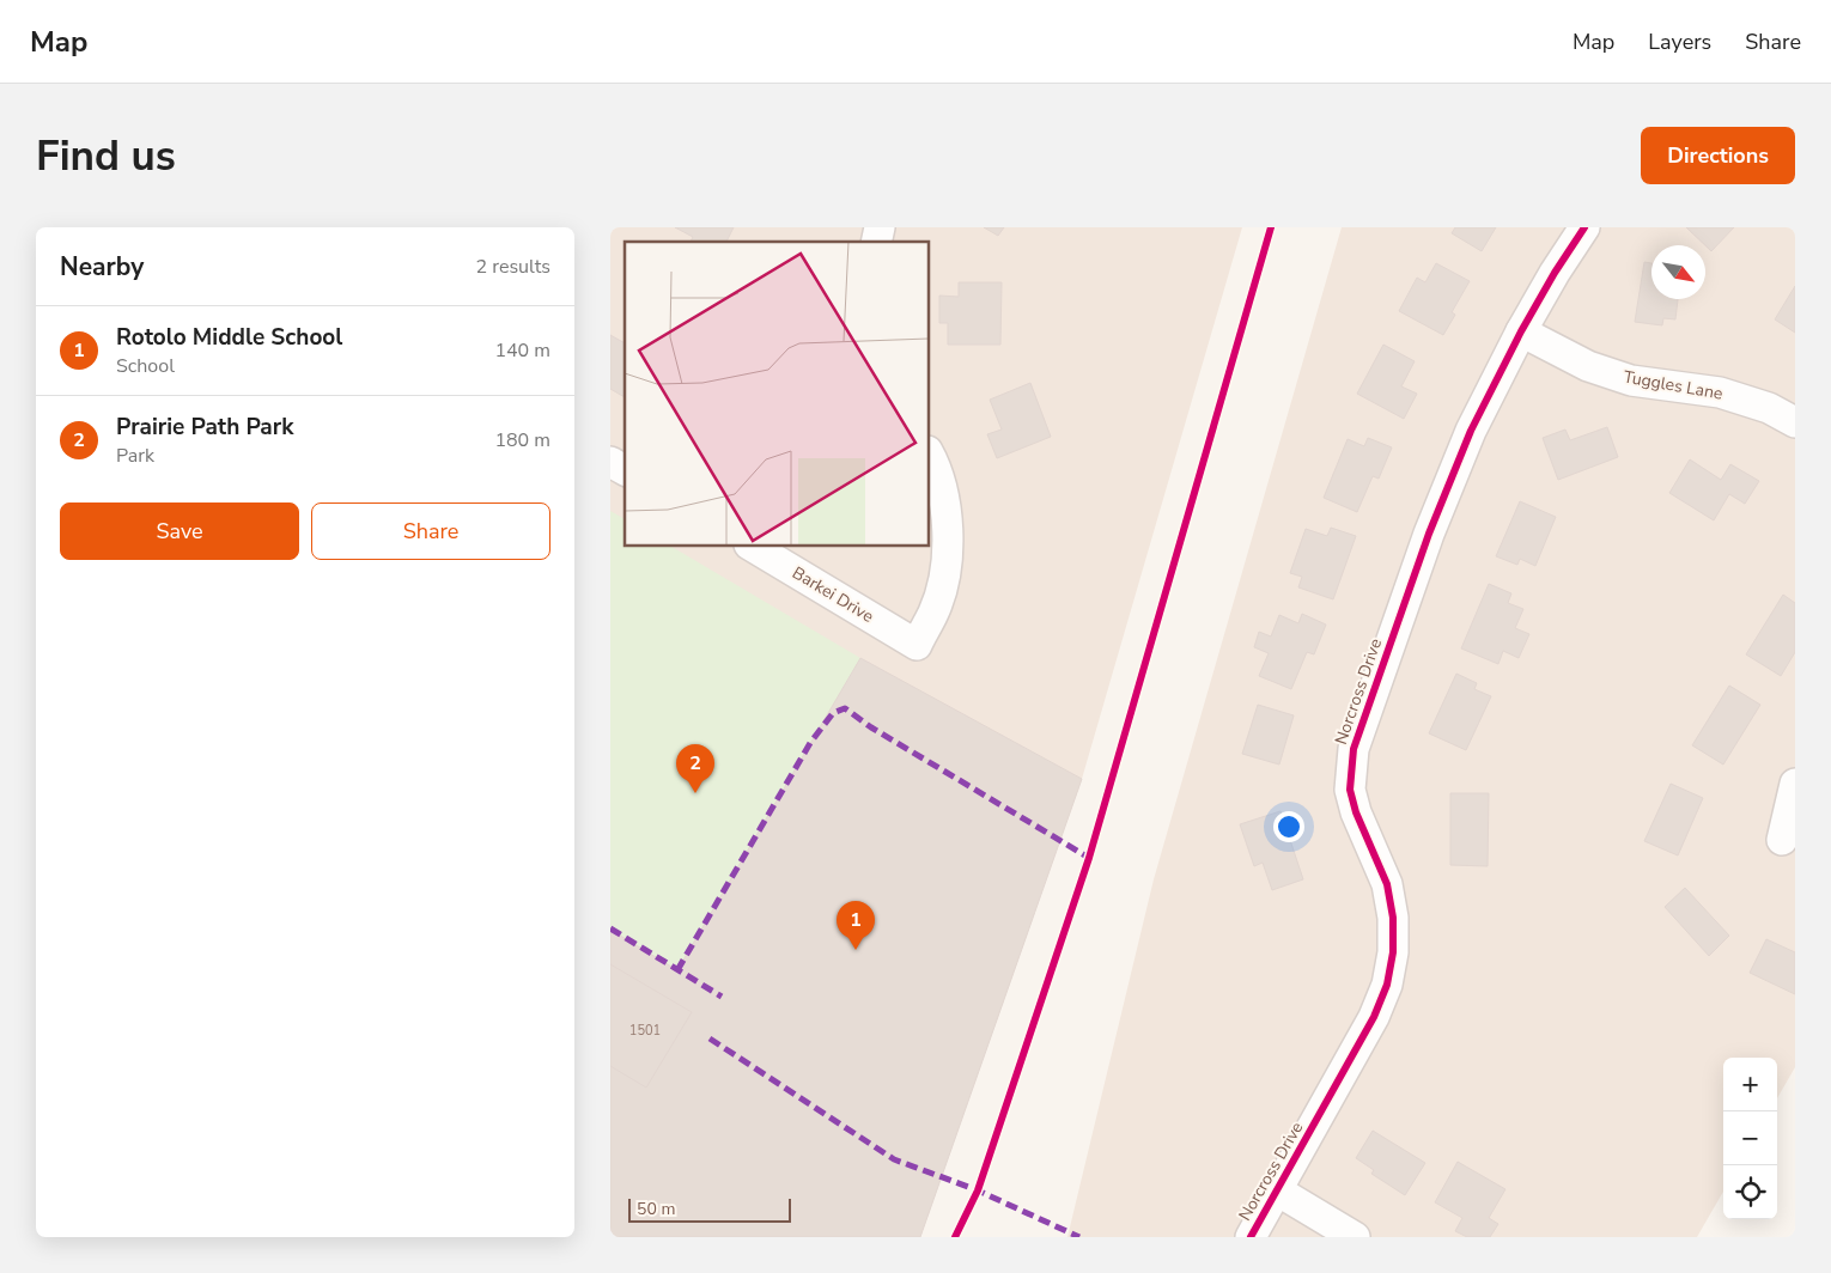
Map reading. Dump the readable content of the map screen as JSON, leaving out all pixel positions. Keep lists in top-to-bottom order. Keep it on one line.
{"streets":{"street":["Tuggles Lane","Barkei Drive","Norcross Drive"]},"crossings":[["Tuggles Lane","Norcross Drive"]],"house_numbers":["1501"],"scale_bar":"50 m","north":"bottom right","page":{"header":"Map","nav":["Map","Layers","Share"],"buttons":["Directions",["Save","Share"]],"title":"Find us","heading":["Nearby","2 results"],"list":[{"mark":"1","name":"Rotolo Middle School","note":"School","value":"140 m"},{"mark":"2","name":"Prairie Path Park","note":"Park","value":"180 m"}],"pins":["2","1"],"map_buttons":["+","−"],"scale":"50 m"}}
